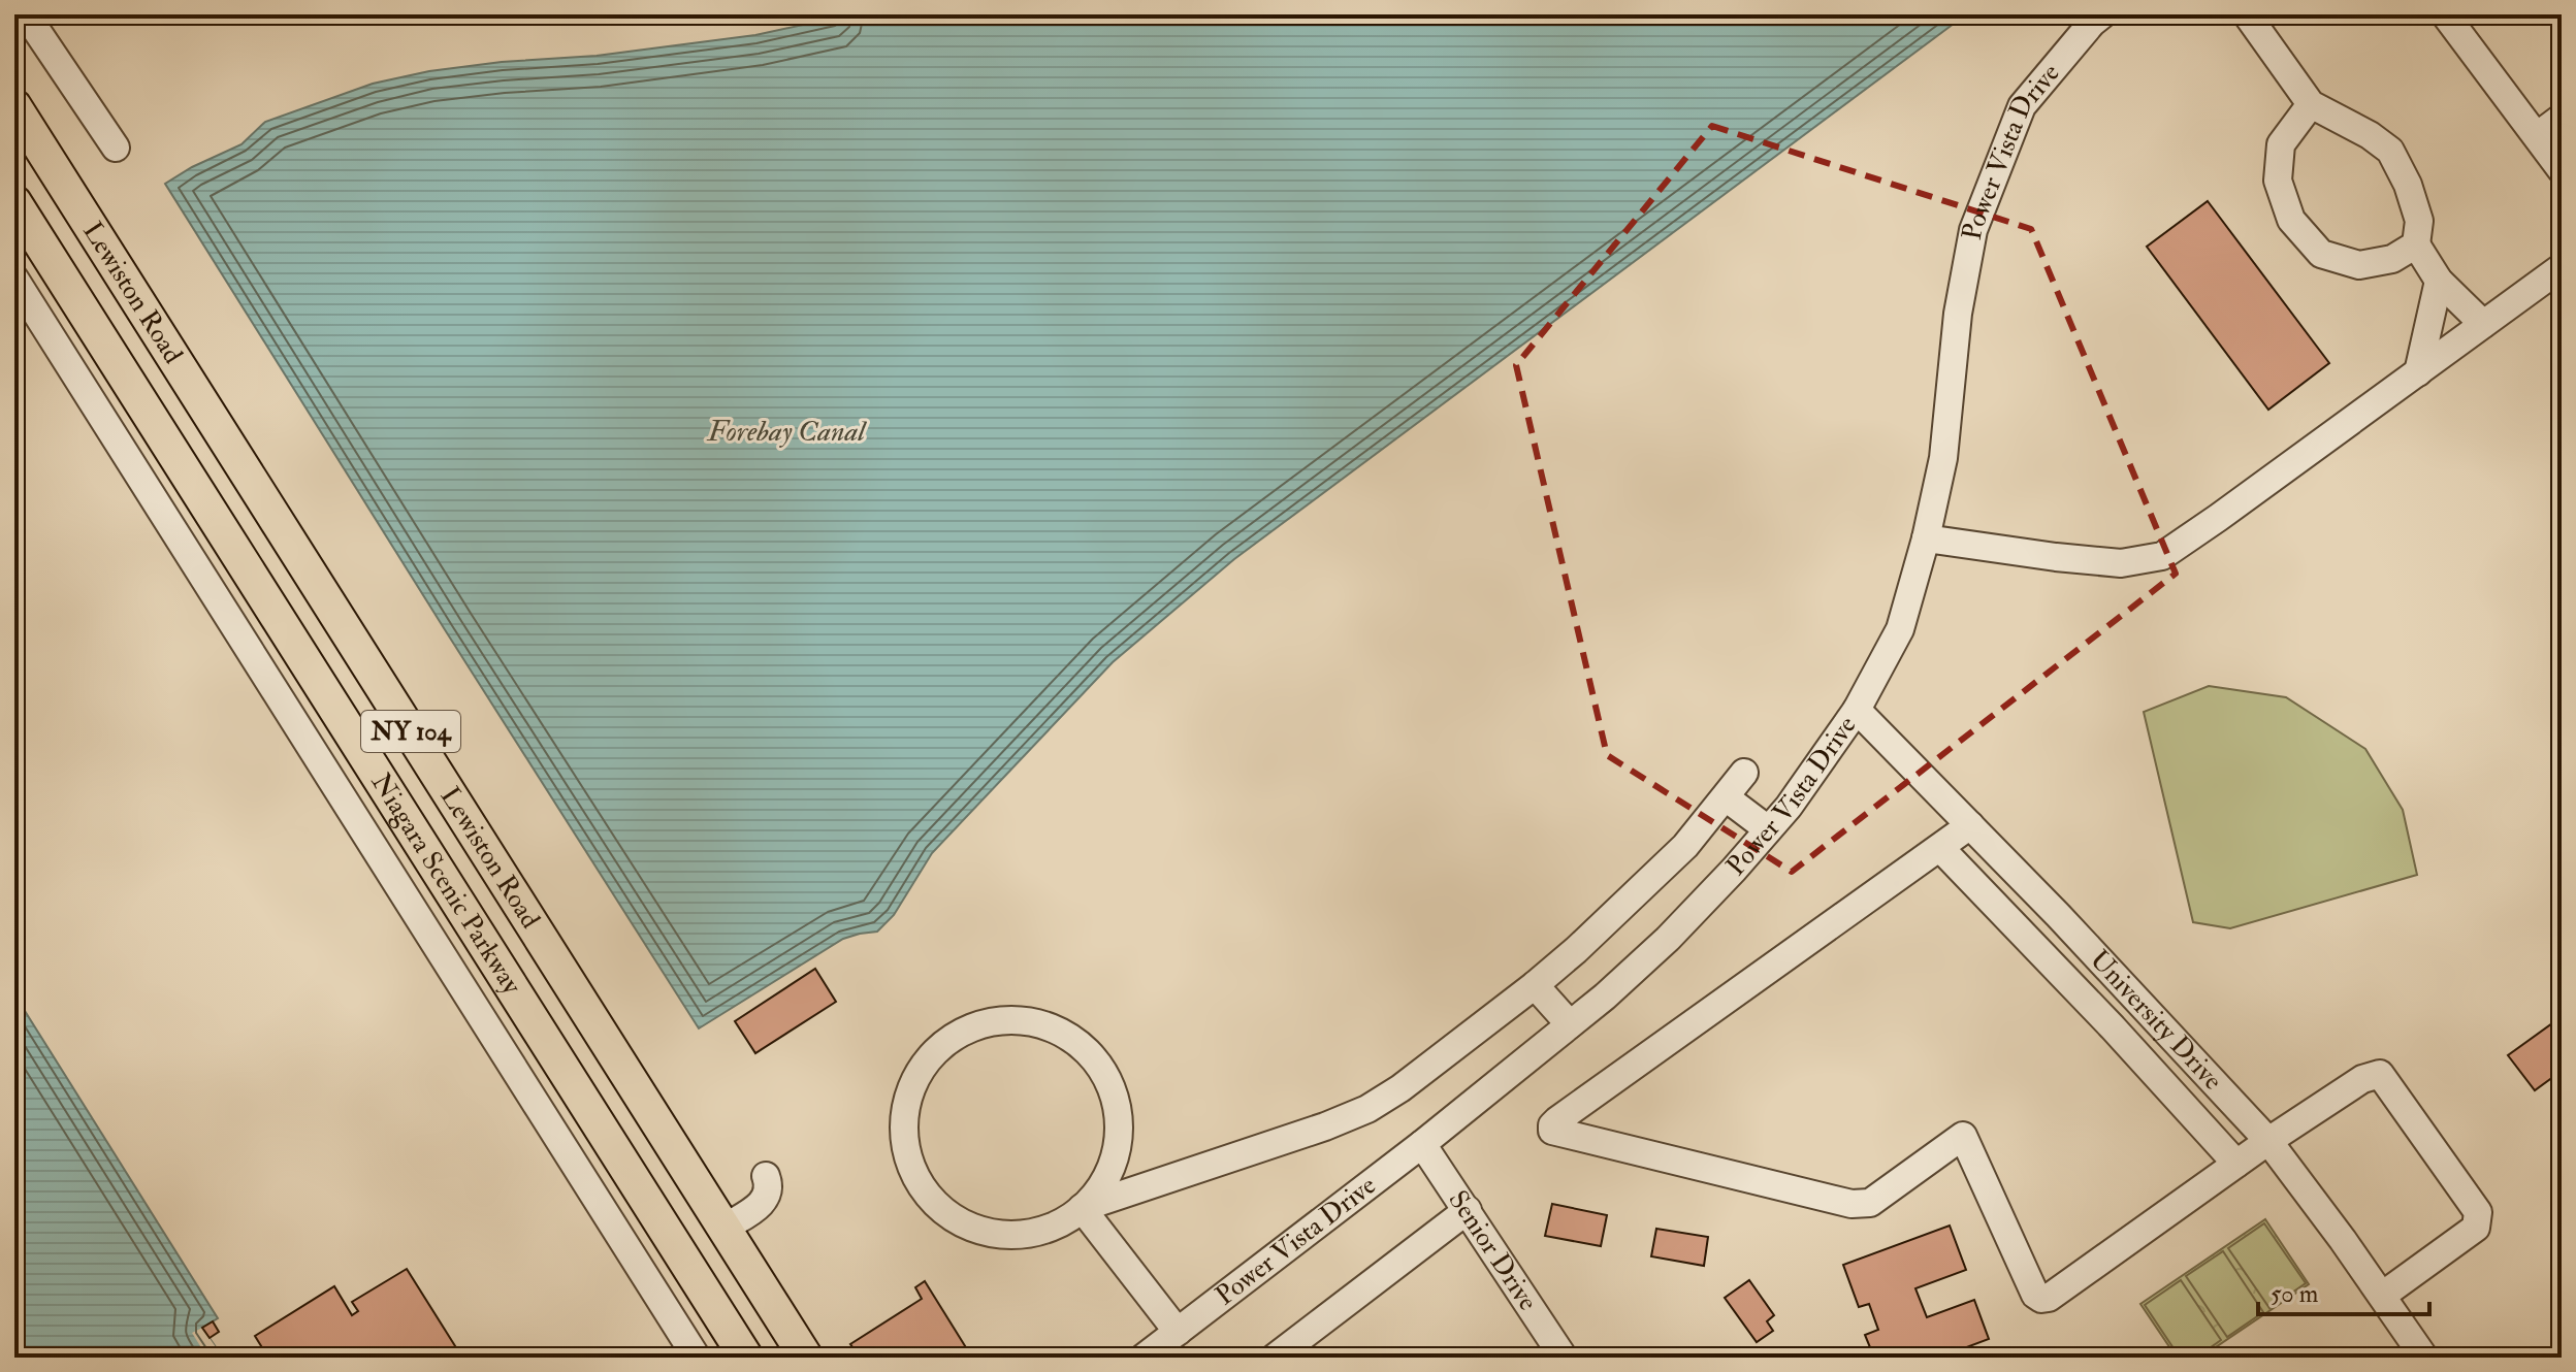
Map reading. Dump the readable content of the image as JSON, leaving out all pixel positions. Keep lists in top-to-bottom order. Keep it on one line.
{"streets":{"main road":["Lewiston Road","NY 104","Niagara Scenic Parkway"],"street":["Power Vista Drive","University Drive","Senior Drive"]},"crossings":[["Power Vista Drive","University Drive"],["Power Vista Drive","Senior Drive"]],"water":["Forebay Canal"],"scale_bar":"50 m"}
